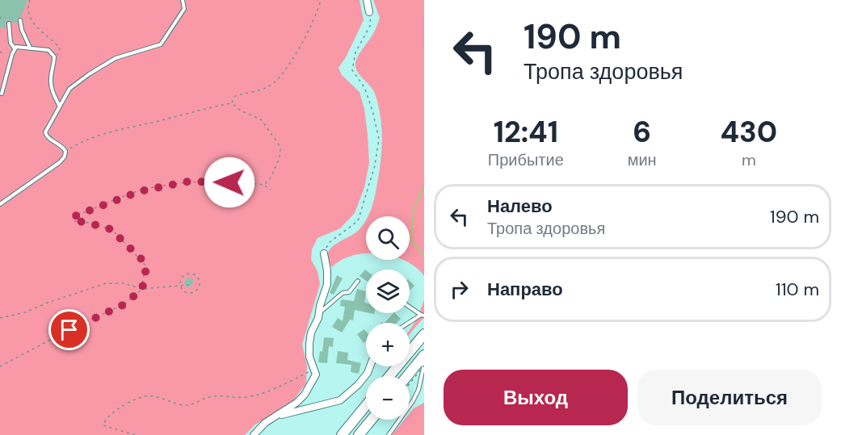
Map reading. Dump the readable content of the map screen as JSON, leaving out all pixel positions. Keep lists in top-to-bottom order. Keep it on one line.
{"page":{"turn":["190 m","Тропа здоровья"],"eta":["12:41","Прибытие","6","мин","430","m"],"list":[{"name":"Налево","note":"Тропа здоровья","value":"190 m"},{"name":"Направо","value":"110 m"}],"map_buttons":["+","−"],"buttons":["Выход","Поделиться"]}}
